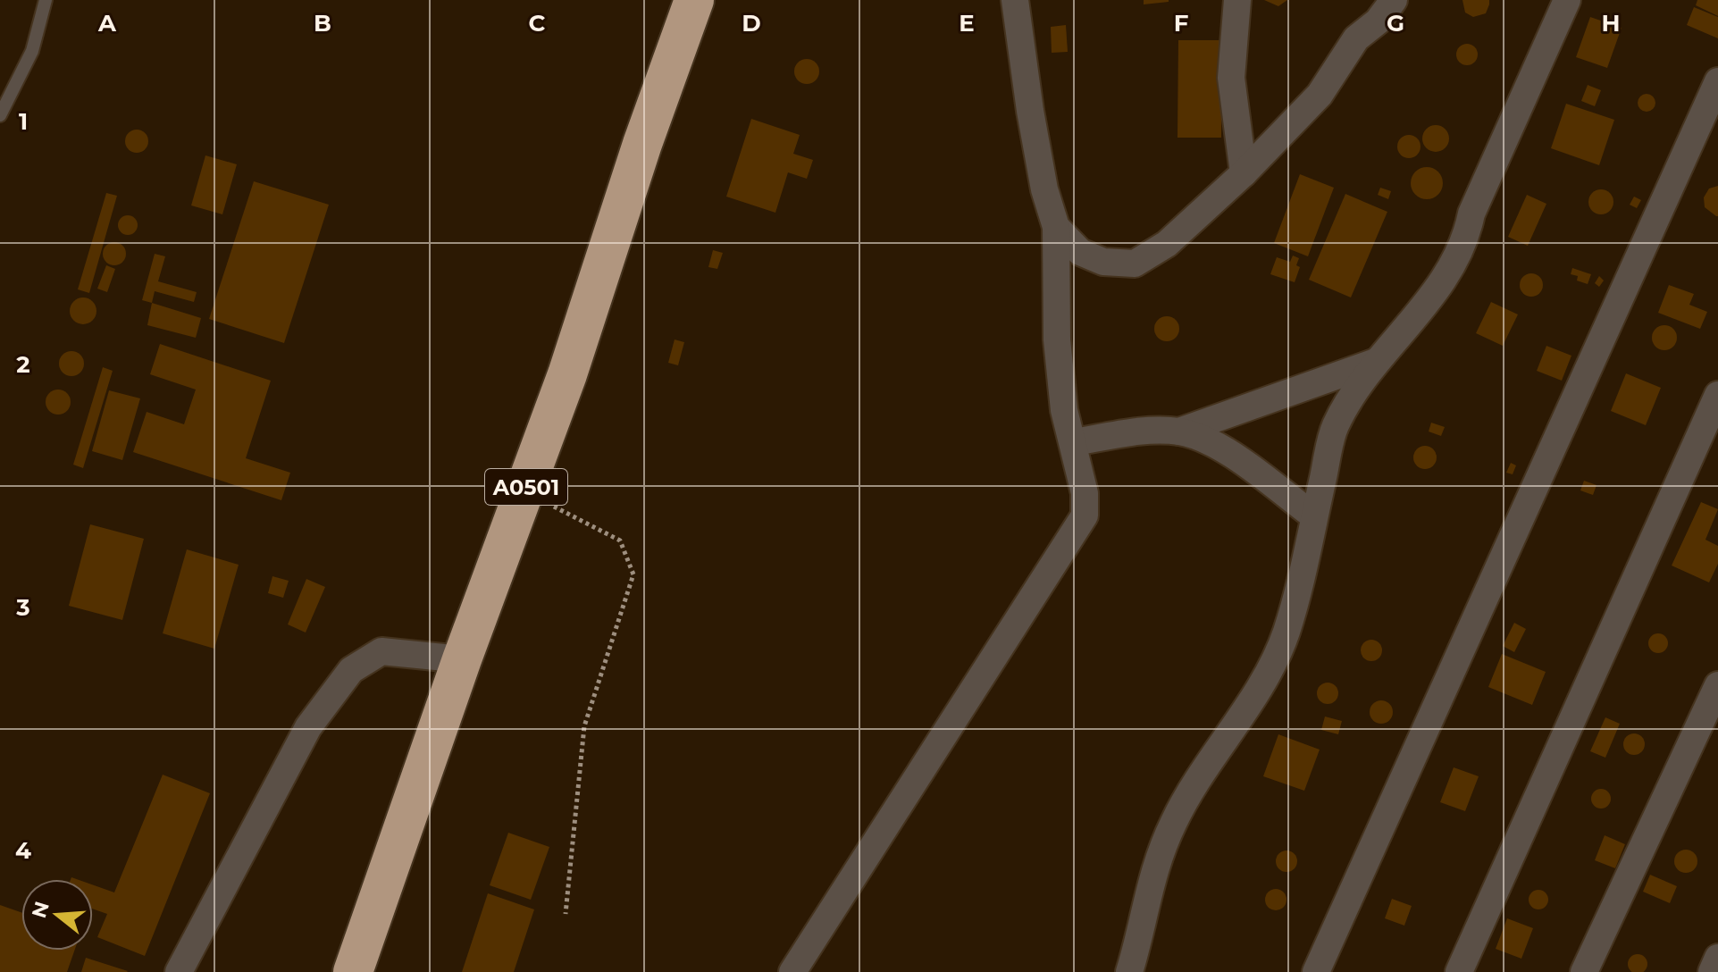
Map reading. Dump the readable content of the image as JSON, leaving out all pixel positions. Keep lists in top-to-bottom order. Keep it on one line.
{"streets":{"highway":["A0501"]},"north":"left","grid":{"columns":["A","B","C","D","E","F","G","H"],"rows":["1","2","3","4"]}}
